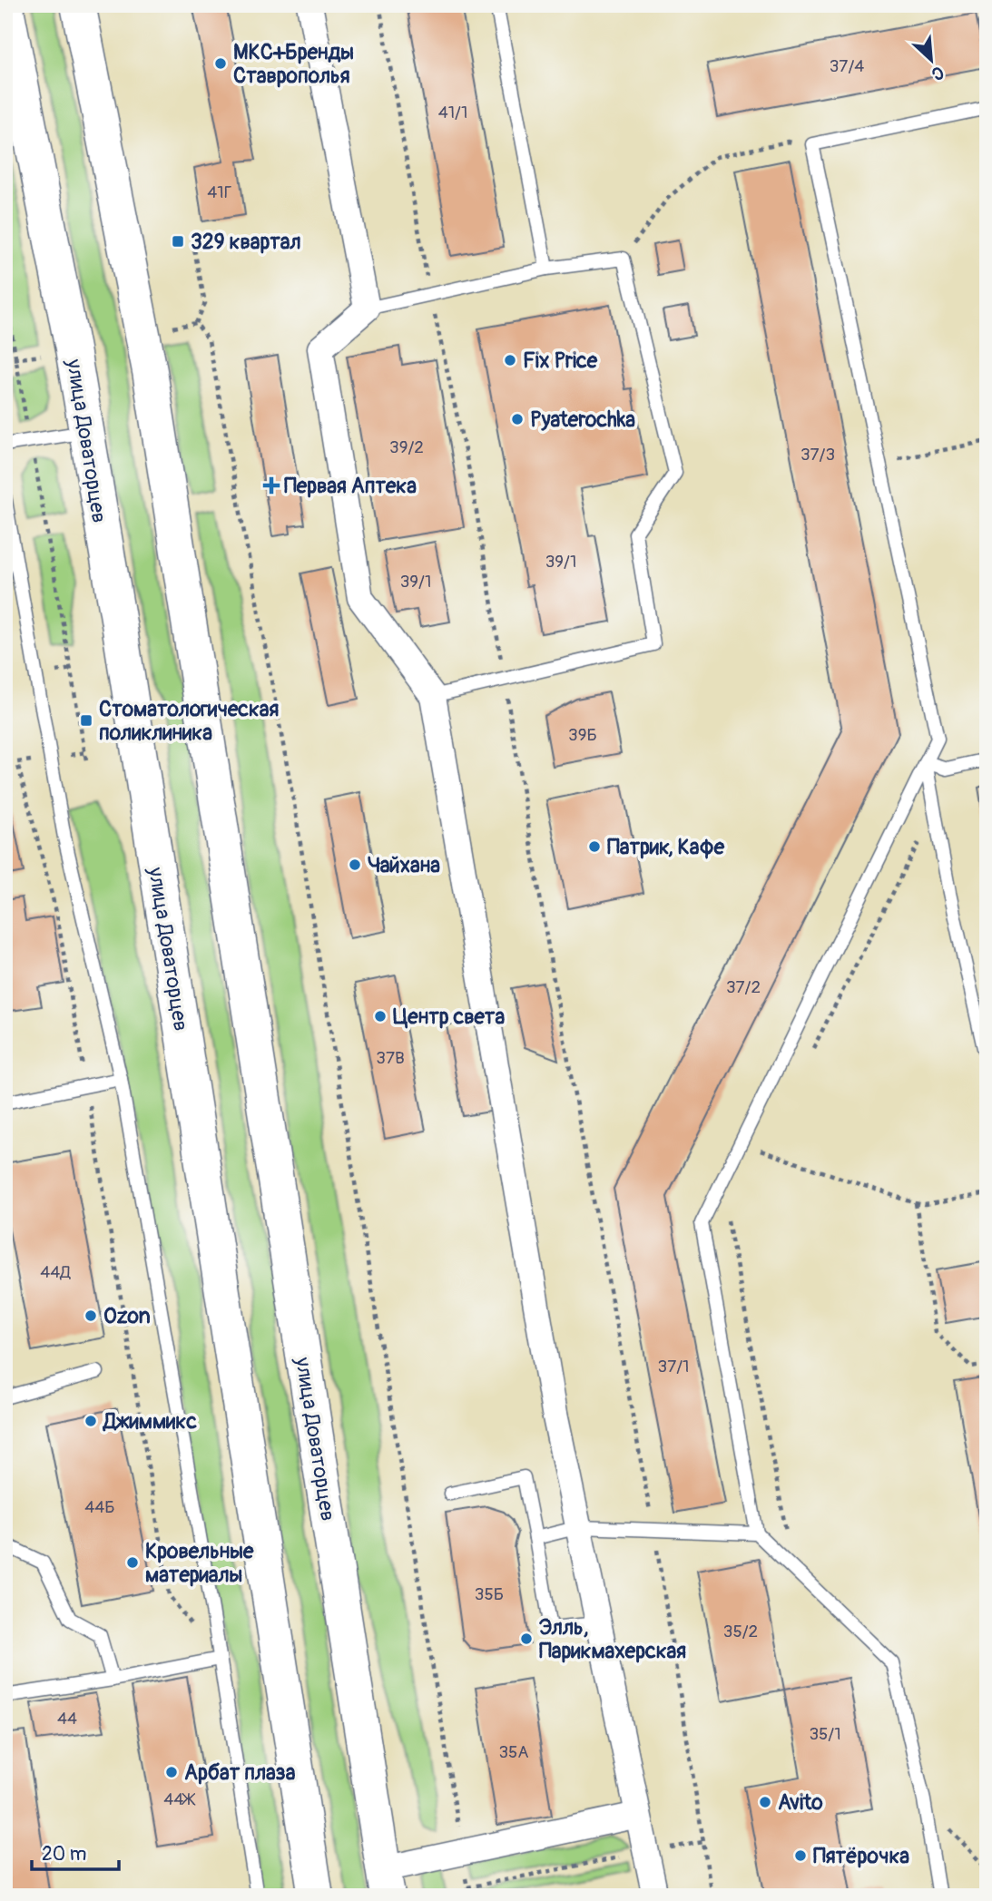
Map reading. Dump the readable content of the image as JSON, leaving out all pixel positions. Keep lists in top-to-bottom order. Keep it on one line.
{"streets":{"main road":["улица Доваторцев"]},"places":{"other":["МКС+Бренды Ставрополья","Fix Price","Pyaterochka","Патрик, Кафе","Чайхана","Центр света","Ozon","Джиммикс","Кровельные материалы","Элль, Парикмахерская","Арбат плаза","Avito","Пятёрочка"],"transit":["329 квартал","Стоматологическая поликлиника"],"health":["Первая Аптека"]},"house_numbers":["37/4","41/1","41Г","39/2","37/3","39/1","39/1","39Б","37/2","37В","44Д","37/1","44Б","35Б","35/2","44","35/1","35А","44Ж"],"scale_bar":"20 m","north":"bottom right"}
